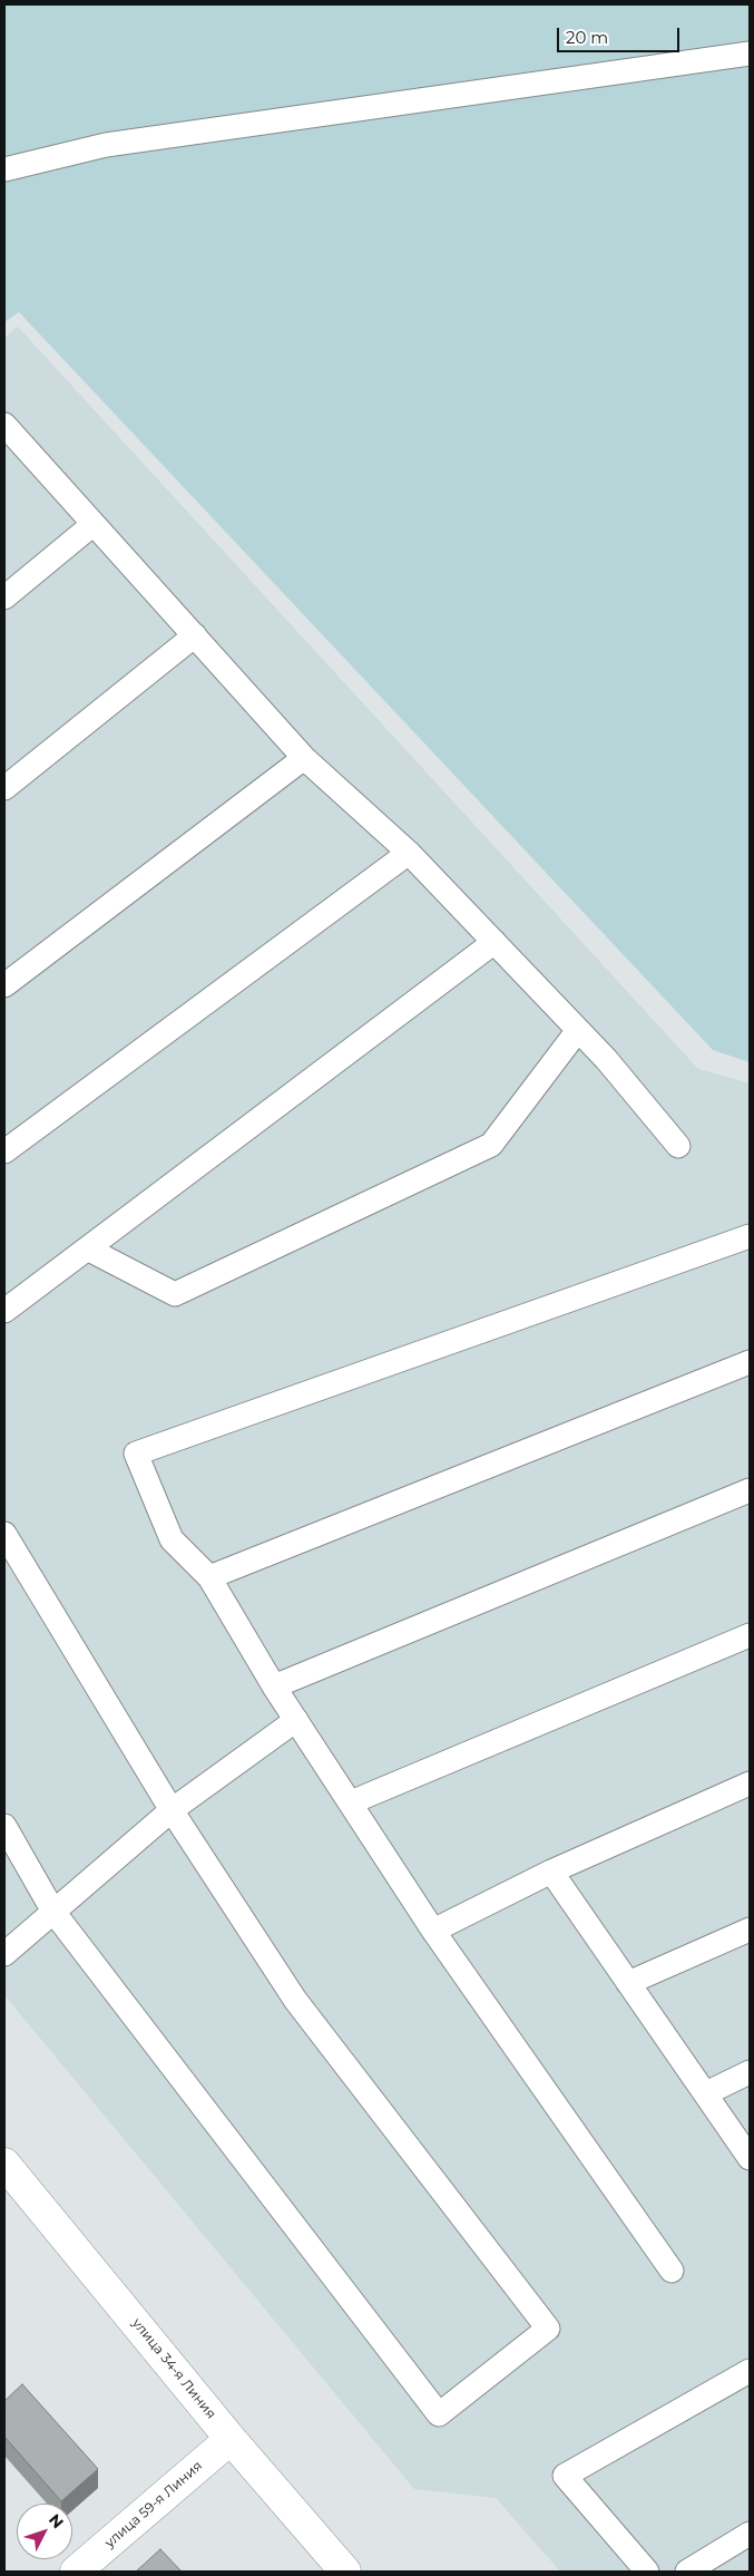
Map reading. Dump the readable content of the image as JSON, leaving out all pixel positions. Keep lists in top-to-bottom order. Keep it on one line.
{"streets":{"street":["улица 34-я Линия","улица 59-я Линия"]},"crossings":[["улица 34-я Линия","улица 59-я Линия"]],"scale_bar":"20 m","north":"top right"}
